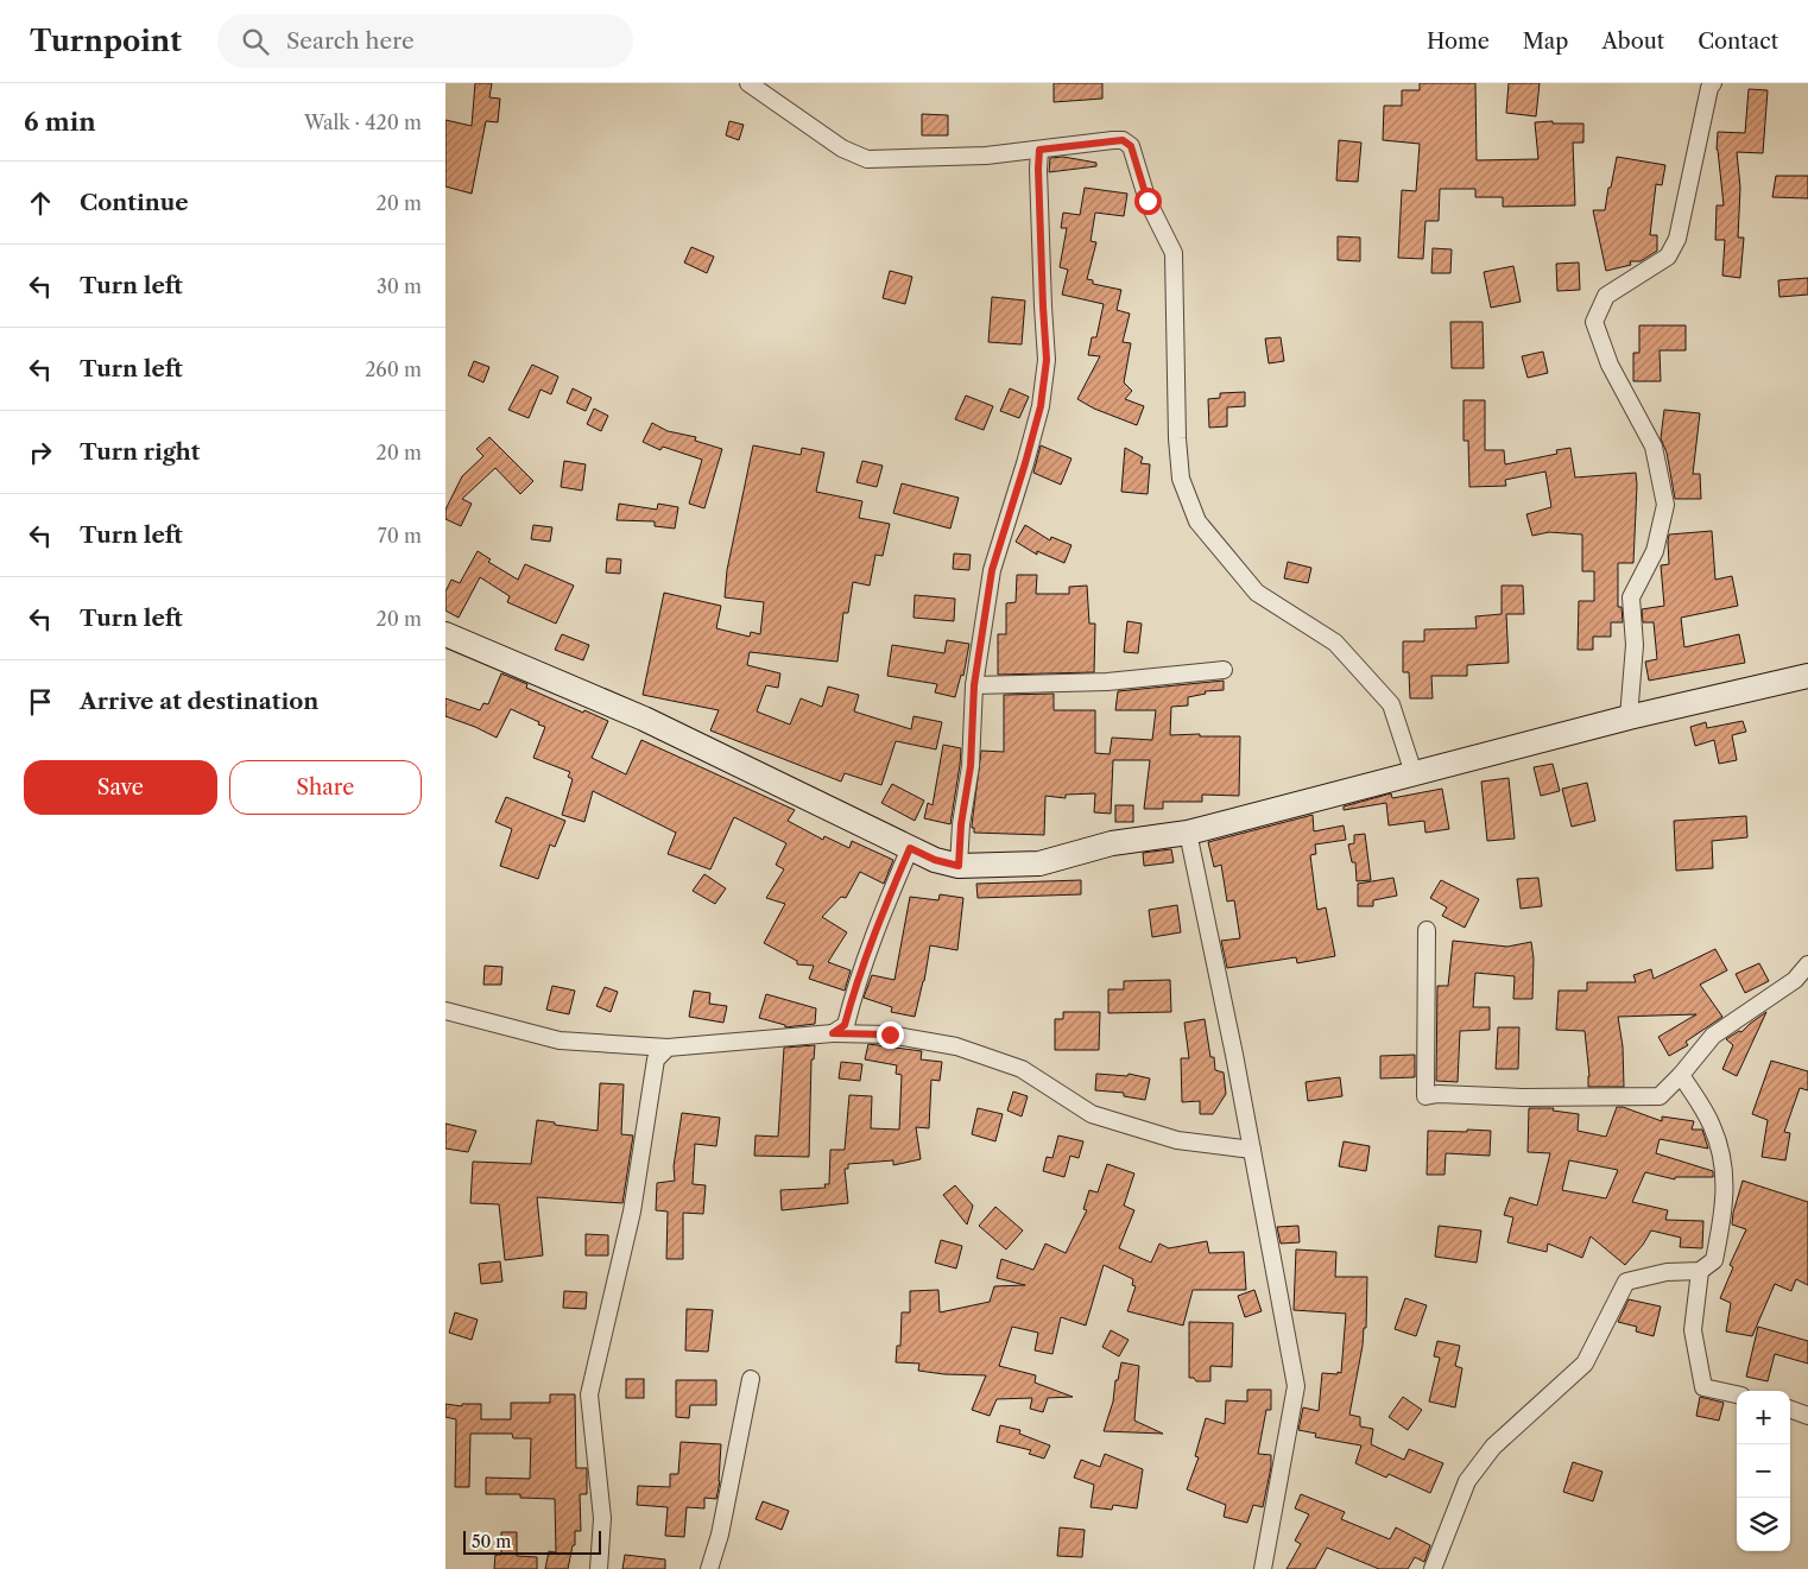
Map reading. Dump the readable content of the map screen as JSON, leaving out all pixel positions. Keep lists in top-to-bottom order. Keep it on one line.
{"scale_bar":"50 m","page":{"header":"Turnpoint","search":"Search here","nav":["Home","Map","About","Contact"],"heading":["6 min","Walk · 420 m"],"list":[["Continue","20 m"],["Turn left","30 m"],["Turn left","260 m"],["Turn right","20 m"],["Turn left","70 m"],["Turn left","20 m"],"Arrive at destination"],"buttons":["Save","Share"],"map_buttons":["+","−"],"scale":"50 m"}}
